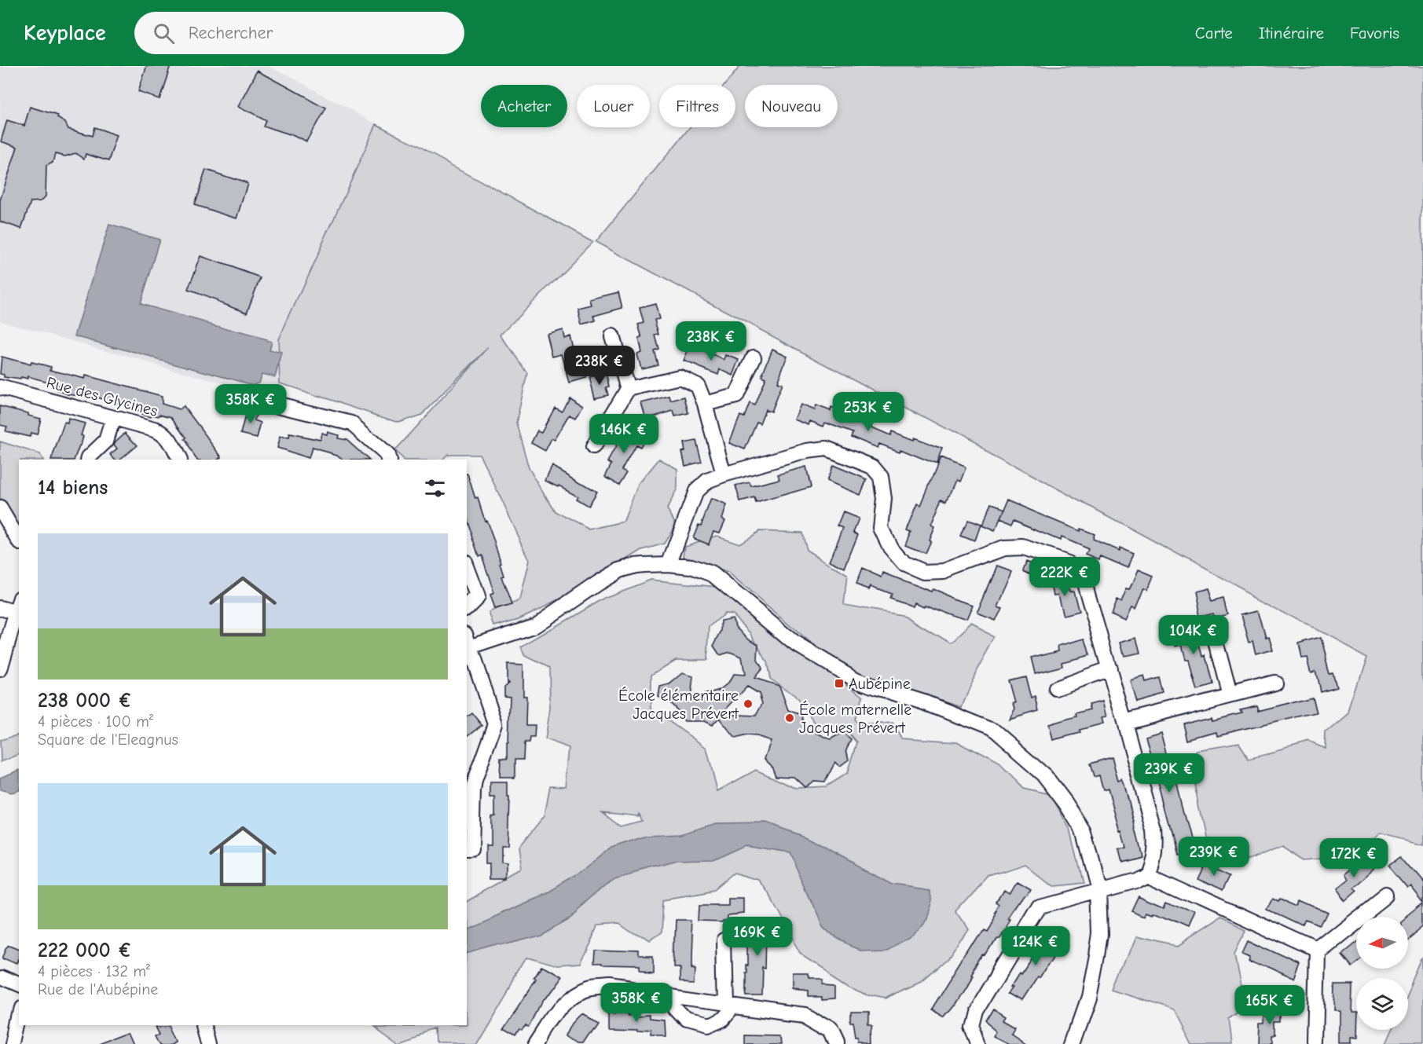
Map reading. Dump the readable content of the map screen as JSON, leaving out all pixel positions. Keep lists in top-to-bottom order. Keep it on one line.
{"streets":{"street":["Rue des Glycines"]},"places":{"transit":["Aubépine"],"other":["École élémentaire Jacques Prévert","École maternelle Jacques Prévert"]},"north":"left","page":{"header":"Keyplace","search":"Rechercher","nav":["Carte","Itinéraire","Favoris"],"chip":["Acheter","Louer","Filtres","Nouveau"],"price":["238K €","238K €","358K €","253K €","146K €","222K €","104K €","239K €","239K €","172K €","169K €","124K €","358K €","165K €"],"heading":"14 biens","list":[{"name":"238 000 €","note":"4 pièces · 100 m² · Square de l'Eleagnus"},{"name":"222 000 €","note":"4 pièces · 132 m² · Rue de l'Aubépine"}]}}
